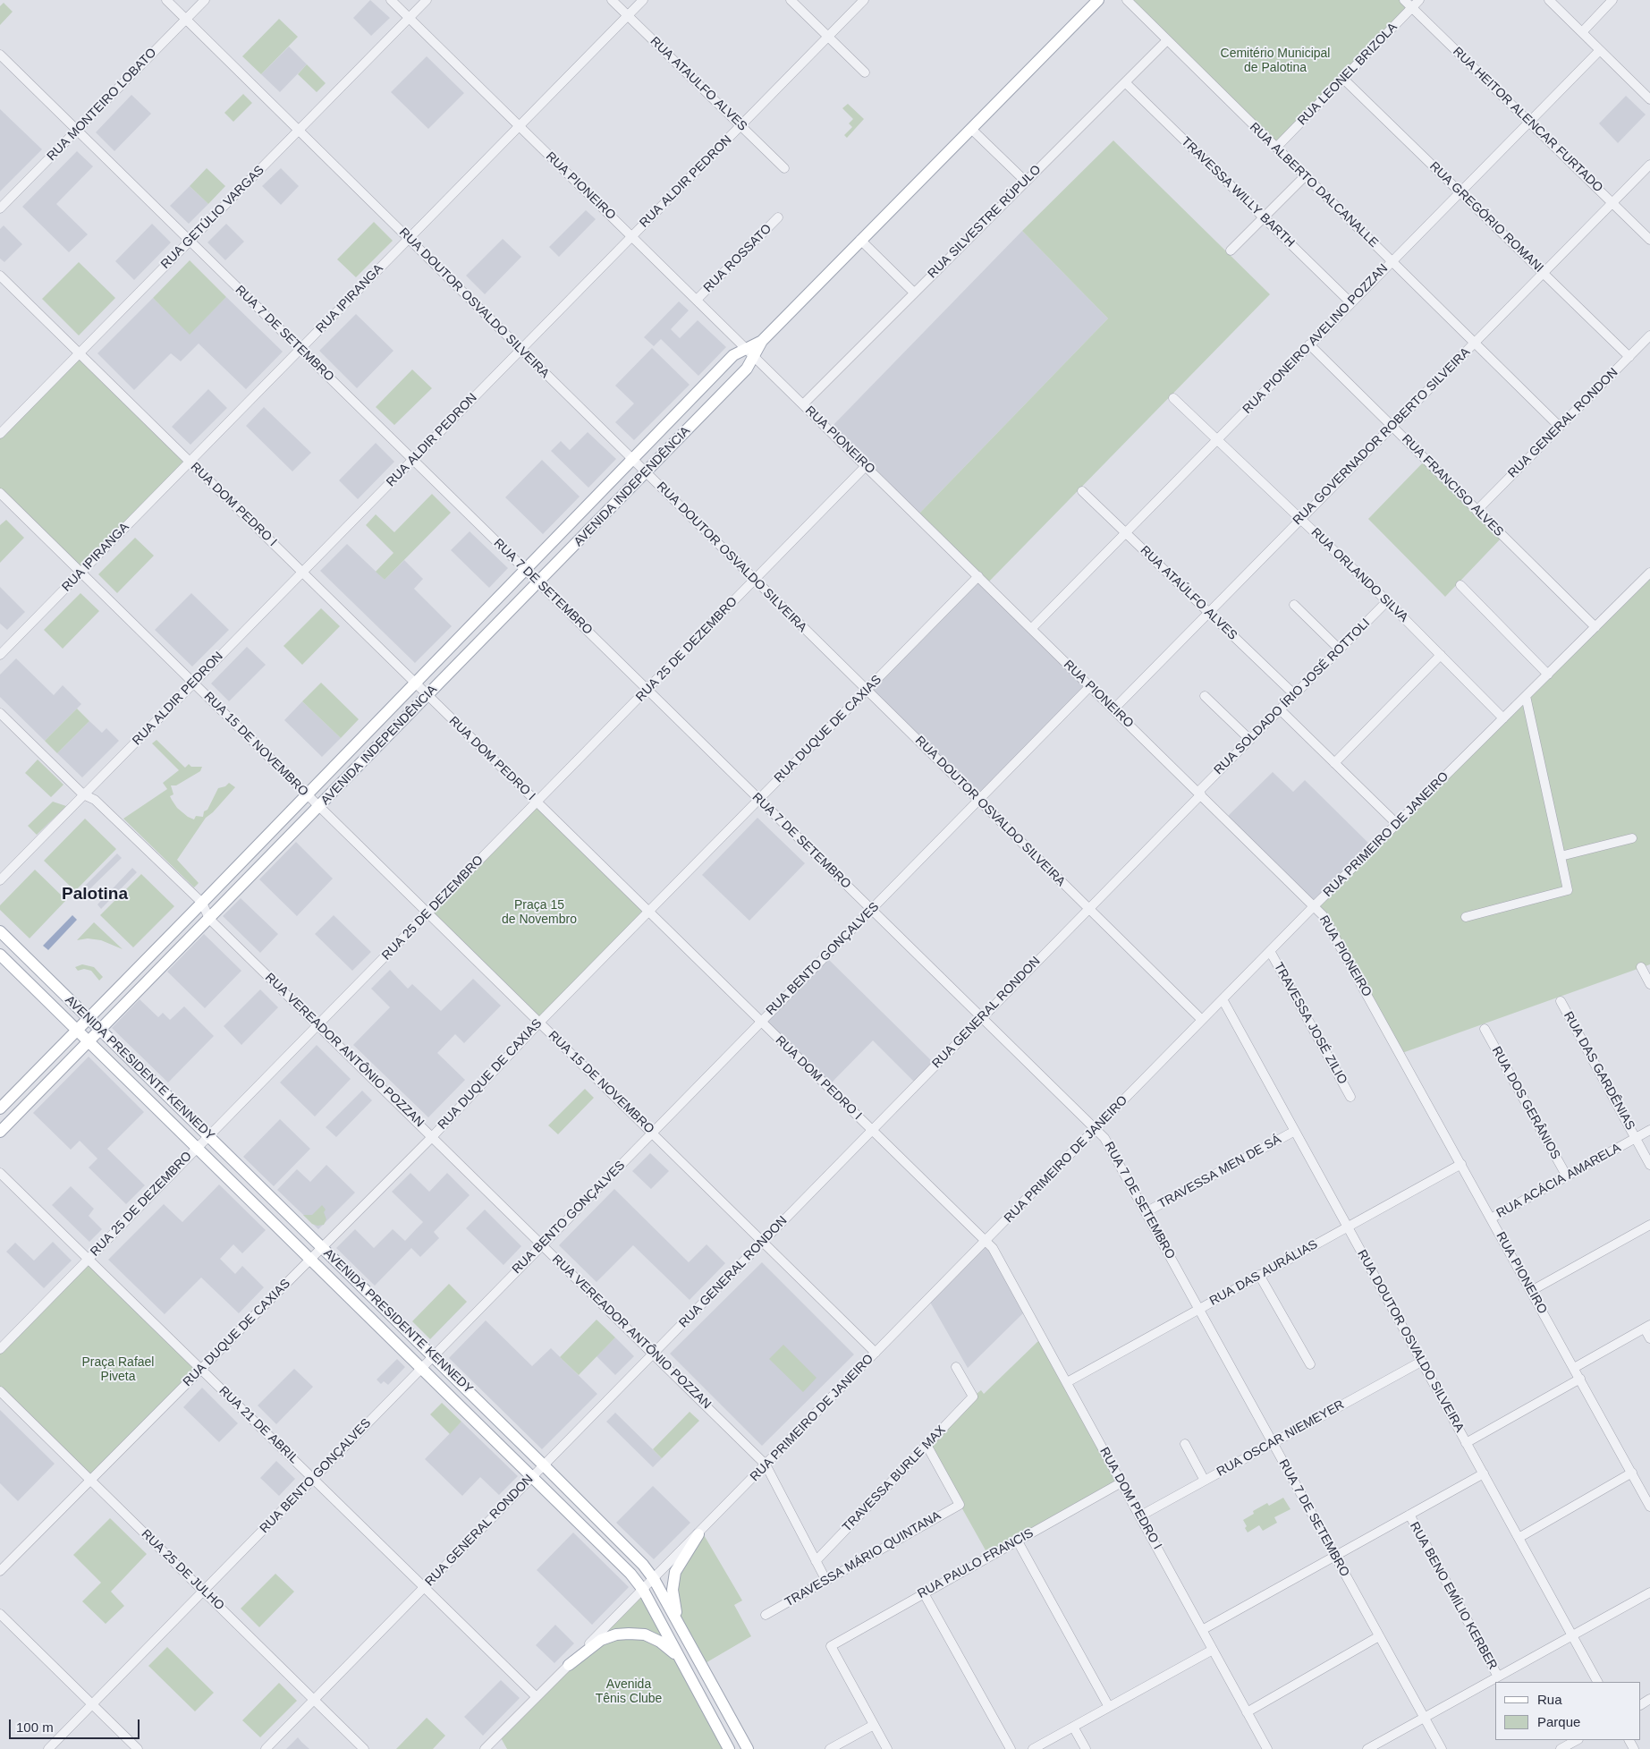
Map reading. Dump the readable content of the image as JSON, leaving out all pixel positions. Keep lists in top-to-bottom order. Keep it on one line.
{"streets":{"main road":["AVENIDA INDEPENDÊNCIA","AVENIDA PRESIDENTE KENNEDY"],"street":["RUA LEONEL BRIZOLA","RUA ATAULFO ALVES","RUA MONTEIRO LOBATO","RUA HEITOR ALENCAR FURTADO","RUA ALDIR PEDRON","RUA ALBERTO DALCANALLE","RUA PIONEIRO","TRAVESSA WILLY BARTH","RUA GETÚLIO VARGAS","RUA GREGÓRIO ROMANI","RUA SILVESTRE RÚPULO","RUA ROSSATO","RUA IPIRANGA","RUA DOUTOR OSVALDO SILVEIRA","RUA 7 DE SETEMBRO","RUA PIONEIRO AVELINO POZZAN","RUA GENERAL RONDON","RUA GOVERNADOR ROBERTO SILVEIRA","RUA FRANCISO ALVES","RUA DOM PEDRO I","RUA ORLANDO SILVA","RUA ATAÚLFO ALVES","RUA 25 DE DEZEMBRO","RUA SOLDADO ÍRIO JOSÉ ROTTOLI","RUA DUQUE DE CAXIAS","RUA 15 DE NOVEMBRO","RUA PRIMEIRO DE JANEIRO","RUA BENTO GONÇALVES","TRAVESSA JOSÉ ZILIO","RUA VEREADOR ANTÔNIO POZZAN","RUA DAS GARDÊNIAS","RUA DOS GERÂNIOS","TRAVESSA MEN DE SÁ","RUA ACÁCIA AMARELA","RUA DAS AURÁLIAS","RUA 21 DE ABRIL","RUA OSCAR NIEMEYER","TRAVESSA BURLE MAX","TRAVESSA MÁRIO QUINTANA","RUA PAULO FRANCIS","RUA 25 DE JULHO","RUA BENO EMÍLIO KERBER"]},"crossings":[["RUA LEONEL BRIZOLA","RUA HEITOR ALENCAR FURTADO"],["RUA LEONEL BRIZOLA","RUA ALBERTO DALCANALLE"],["RUA LEONEL BRIZOLA","RUA GREGÓRIO ROMANI"],["RUA ATAULFO ALVES","RUA ALDIR PEDRON"],["RUA ATAULFO ALVES","RUA IPIRANGA"],["RUA MONTEIRO LOBATO","RUA DOUTOR OSVALDO SILVEIRA"],["RUA MONTEIRO LOBATO","RUA 7 DE SETEMBRO"],["RUA HEITOR ALENCAR FURTADO","RUA PIONEIRO AVELINO POZZAN"],["RUA HEITOR ALENCAR FURTADO","RUA GOVERNADOR ROBERTO SILVEIRA"],["RUA ALDIR PEDRON","RUA PIONEIRO"],["RUA ALDIR PEDRON","RUA DOUTOR OSVALDO SILVEIRA"],["RUA ALDIR PEDRON","RUA 7 DE SETEMBRO"],["RUA ALDIR PEDRON","RUA DOM PEDRO I"],["RUA ALDIR PEDRON","RUA 15 DE NOVEMBRO"],["RUA ALDIR PEDRON","RUA VEREADOR ANTÔNIO POZZAN"],["RUA ALBERTO DALCANALLE","RUA SILVESTRE RÚPULO"],["RUA ALBERTO DALCANALLE","RUA PIONEIRO AVELINO POZZAN"],["RUA ALBERTO DALCANALLE","RUA GENERAL RONDON"],["RUA ALBERTO DALCANALLE","RUA GOVERNADOR ROBERTO SILVEIRA"],["RUA PIONEIRO","RUA GETÚLIO VARGAS"],["RUA PIONEIRO","RUA SILVESTRE RÚPULO"],["RUA PIONEIRO","RUA ROSSATO"],["RUA PIONEIRO","RUA IPIRANGA"],["RUA PIONEIRO","RUA PIONEIRO AVELINO POZZAN"],["RUA PIONEIRO","RUA GENERAL RONDON"],["RUA PIONEIRO","RUA GOVERNADOR ROBERTO SILVEIRA"],["RUA PIONEIRO","AVENIDA INDEPENDÊNCIA"],["RUA PIONEIRO","RUA 25 DE DEZEMBRO"],["RUA PIONEIRO","RUA SOLDADO ÍRIO JOSÉ ROTTOLI"],["RUA PIONEIRO","RUA DUQUE DE CAXIAS"],["RUA PIONEIRO","RUA PRIMEIRO DE JANEIRO"],["RUA PIONEIRO","RUA BENTO GONÇALVES"],["RUA PIONEIRO","RUA ACÁCIA AMARELA"],["RUA PIONEIRO","RUA DAS AURÁLIAS"],["TRAVESSA WILLY BARTH","RUA SILVESTRE RÚPULO"],["TRAVESSA WILLY BARTH","RUA PIONEIRO AVELINO POZZAN"],["RUA GETÚLIO VARGAS","RUA DOUTOR OSVALDO SILVEIRA"],["RUA GETÚLIO VARGAS","RUA 7 DE SETEMBRO"],["RUA GETÚLIO VARGAS","RUA DOM PEDRO I"],["RUA GREGÓRIO ROMANI","RUA PIONEIRO AVELINO POZZAN"],["RUA GREGÓRIO ROMANI","RUA GENERAL RONDON"],["RUA GREGÓRIO ROMANI","RUA GOVERNADOR ROBERTO SILVEIRA"],["RUA IPIRANGA","RUA DOUTOR OSVALDO SILVEIRA"],["RUA IPIRANGA","RUA 7 DE SETEMBRO"],["RUA IPIRANGA","RUA DOM PEDRO I"],["RUA IPIRANGA","RUA 15 DE NOVEMBRO"],["RUA DOUTOR OSVALDO SILVEIRA","RUA GENERAL RONDON"],["RUA DOUTOR OSVALDO SILVEIRA","AVENIDA INDEPENDÊNCIA"],["RUA DOUTOR OSVALDO SILVEIRA","RUA 25 DE DEZEMBRO"],["RUA DOUTOR OSVALDO SILVEIRA","RUA DUQUE DE CAXIAS"],["RUA DOUTOR OSVALDO SILVEIRA","RUA PRIMEIRO DE JANEIRO"],["RUA DOUTOR OSVALDO SILVEIRA","RUA BENTO GONÇALVES"],["RUA DOUTOR OSVALDO SILVEIRA","TRAVESSA MEN DE SÁ"],["RUA DOUTOR OSVALDO SILVEIRA","RUA DAS AURÁLIAS"],["RUA DOUTOR OSVALDO SILVEIRA","RUA OSCAR NIEMEYER"],["RUA 7 DE SETEMBRO","RUA GENERAL RONDON"],["RUA 7 DE SETEMBRO","AVENIDA INDEPENDÊNCIA"],["RUA 7 DE SETEMBRO","RUA 25 DE DEZEMBRO"],["RUA 7 DE SETEMBRO","RUA DUQUE DE CAXIAS"],["RUA 7 DE SETEMBRO","RUA PRIMEIRO DE JANEIRO"],["RUA 7 DE SETEMBRO","RUA BENTO GONÇALVES"],["RUA 7 DE SETEMBRO","TRAVESSA MEN DE SÁ"],["RUA 7 DE SETEMBRO","RUA DAS AURÁLIAS"],["RUA 7 DE SETEMBRO","RUA OSCAR NIEMEYER"],["RUA PIONEIRO AVELINO POZZAN","RUA FRANCISO ALVES"],["RUA PIONEIRO AVELINO POZZAN","RUA ORLANDO SILVA"],["RUA PIONEIRO AVELINO POZZAN","RUA ATAÚLFO ALVES"],["RUA GENERAL RONDON","RUA FRANCISO ALVES"],["RUA GENERAL RONDON","RUA DOM PEDRO I"],["RUA GENERAL RONDON","RUA SOLDADO ÍRIO JOSÉ ROTTOLI"],["RUA GENERAL RONDON","RUA 15 DE NOVEMBRO"],["RUA GENERAL RONDON","RUA VEREADOR ANTÔNIO POZZAN"],["RUA GENERAL RONDON","AVENIDA PRESIDENTE KENNEDY"],["RUA GENERAL RONDON","RUA 21 DE ABRIL"],["RUA GENERAL RONDON","RUA 25 DE JULHO"],["RUA GOVERNADOR ROBERTO SILVEIRA","RUA FRANCISO ALVES"],["RUA GOVERNADOR ROBERTO SILVEIRA","RUA ORLANDO SILVA"],["RUA GOVERNADOR ROBERTO SILVEIRA","RUA ATAÚLFO ALVES"],["RUA FRANCISO ALVES","RUA PRIMEIRO DE JANEIRO"],["AVENIDA INDEPENDÊNCIA","RUA DOM PEDRO I"],["AVENIDA INDEPENDÊNCIA","RUA 15 DE NOVEMBRO"],["AVENIDA INDEPENDÊNCIA","RUA VEREADOR ANTÔNIO POZZAN"],["AVENIDA INDEPENDÊNCIA","AVENIDA PRESIDENTE KENNEDY"],["RUA DOM PEDRO I","RUA 25 DE DEZEMBRO"],["RUA DOM PEDRO I","RUA DUQUE DE CAXIAS"],["RUA DOM PEDRO I","RUA PRIMEIRO DE JANEIRO"],["RUA DOM PEDRO I","RUA BENTO GONÇALVES"],["RUA DOM PEDRO I","RUA DAS AURÁLIAS"],["RUA DOM PEDRO I","RUA OSCAR NIEMEYER"],["RUA DOM PEDRO I","RUA PAULO FRANCIS"],["RUA ORLANDO SILVA","RUA SOLDADO ÍRIO JOSÉ ROTTOLI"],["RUA ORLANDO SILVA","RUA PRIMEIRO DE JANEIRO"],["RUA ATAÚLFO ALVES","RUA SOLDADO ÍRIO JOSÉ ROTTOLI"],["RUA 25 DE DEZEMBRO","RUA 15 DE NOVEMBRO"],["RUA 25 DE DEZEMBRO","RUA VEREADOR ANTÔNIO POZZAN"],["RUA 25 DE DEZEMBRO","AVENIDA PRESIDENTE KENNEDY"],["RUA 25 DE DEZEMBRO","RUA 21 DE ABRIL"],["RUA DUQUE DE CAXIAS","RUA 15 DE NOVEMBRO"],["RUA DUQUE DE CAXIAS","RUA VEREADOR ANTÔNIO POZZAN"],["RUA DUQUE DE CAXIAS","AVENIDA PRESIDENTE KENNEDY"],["RUA DUQUE DE CAXIAS","RUA 21 DE ABRIL"],["RUA DUQUE DE CAXIAS","RUA 25 DE JULHO"],["RUA 15 DE NOVEMBRO","RUA PRIMEIRO DE JANEIRO"],["RUA 15 DE NOVEMBRO","RUA BENTO GONÇALVES"],["RUA PRIMEIRO DE JANEIRO","TRAVESSA JOSÉ ZILIO"],["RUA PRIMEIRO DE JANEIRO","RUA VEREADOR ANTÔNIO POZZAN"],["RUA PRIMEIRO DE JANEIRO","AVENIDA PRESIDENTE KENNEDY"],["RUA PRIMEIRO DE JANEIRO","RUA 21 DE ABRIL"],["RUA BENTO GONÇALVES","RUA VEREADOR ANTÔNIO POZZAN"],["RUA BENTO GONÇALVES","AVENIDA PRESIDENTE KENNEDY"],["RUA BENTO GONÇALVES","RUA 21 DE ABRIL"],["RUA BENTO GONÇALVES","RUA 25 DE JULHO"],["RUA VEREADOR ANTÔNIO POZZAN","TRAVESSA BURLE MAX"],["RUA VEREADOR ANTÔNIO POZZAN","TRAVESSA MÁRIO QUINTANA"],["RUA DAS GARDÊNIAS","RUA ACÁCIA AMARELA"],["RUA DOS GERÂNIOS","RUA ACÁCIA AMARELA"],["TRAVESSA BURLE MAX","TRAVESSA MÁRIO QUINTANA"]],"districts":["Palotina"],"parks":["Cemitério Municipal de Palotina","Praça 15 de Novembro","Praça Rafael Piveta","Avenida Tênis Clube"],"legend":["Rua","Parque"],"scale_bar":"100 m"}
